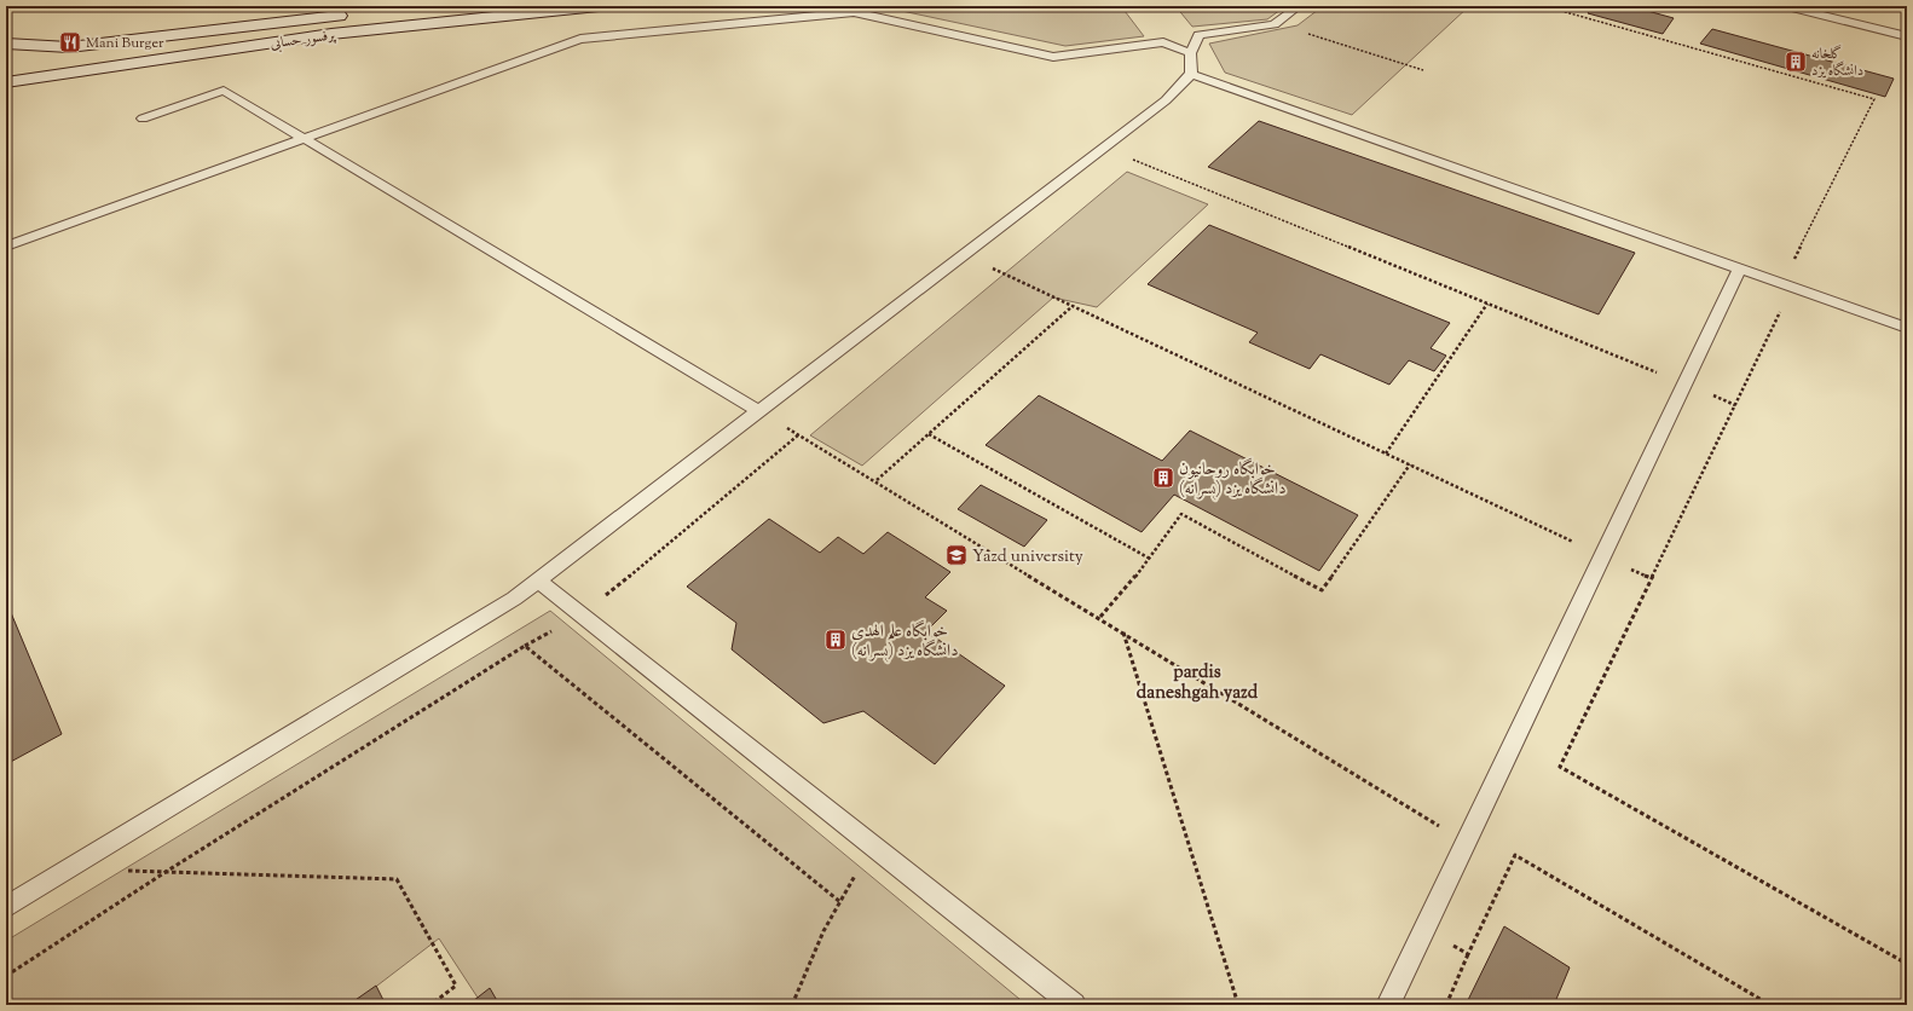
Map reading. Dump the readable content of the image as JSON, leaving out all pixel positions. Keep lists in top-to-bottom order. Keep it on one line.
{"streets":{"main road":["پرفسور حسابی"]},"districts":["pardis daneshgah yazd"],"places":{"restaurant":["Mani Burger"],"building":["گلخانه دانشگاه یزد","خوابگاه روحانیون (پسرانه) دانشگاه یزد","خوابگاه علم الهدی (پسرانه) دانشگاه یزد"],"school or university":["Yazd university"]}}
